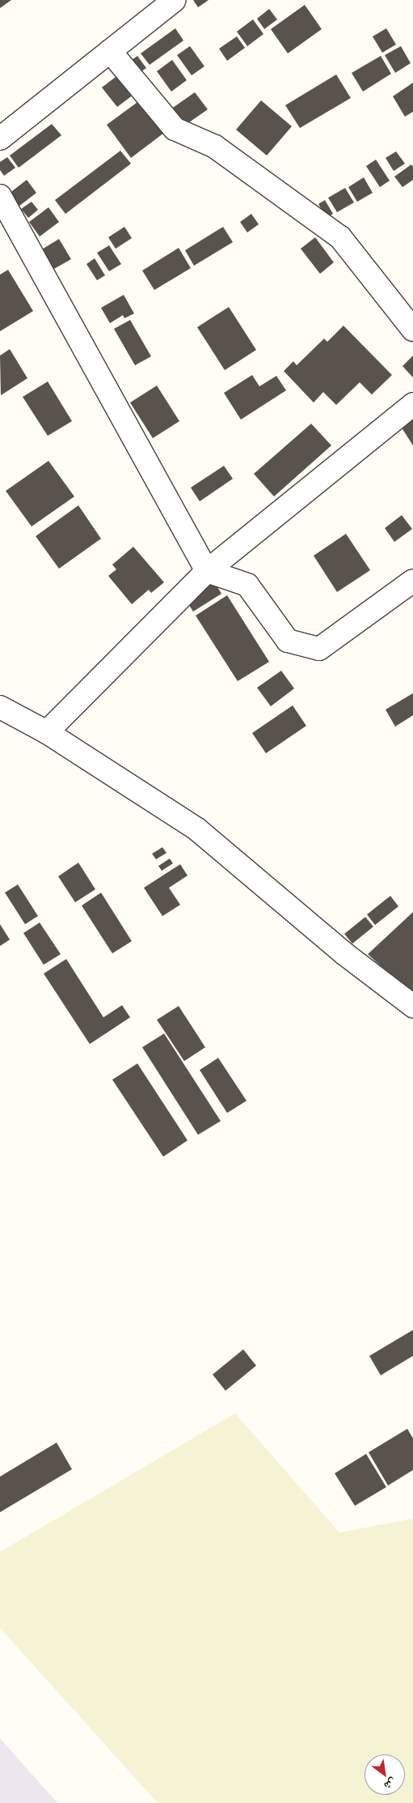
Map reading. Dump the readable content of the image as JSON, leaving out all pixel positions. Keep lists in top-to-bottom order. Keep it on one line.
{"north":"bottom right"}
